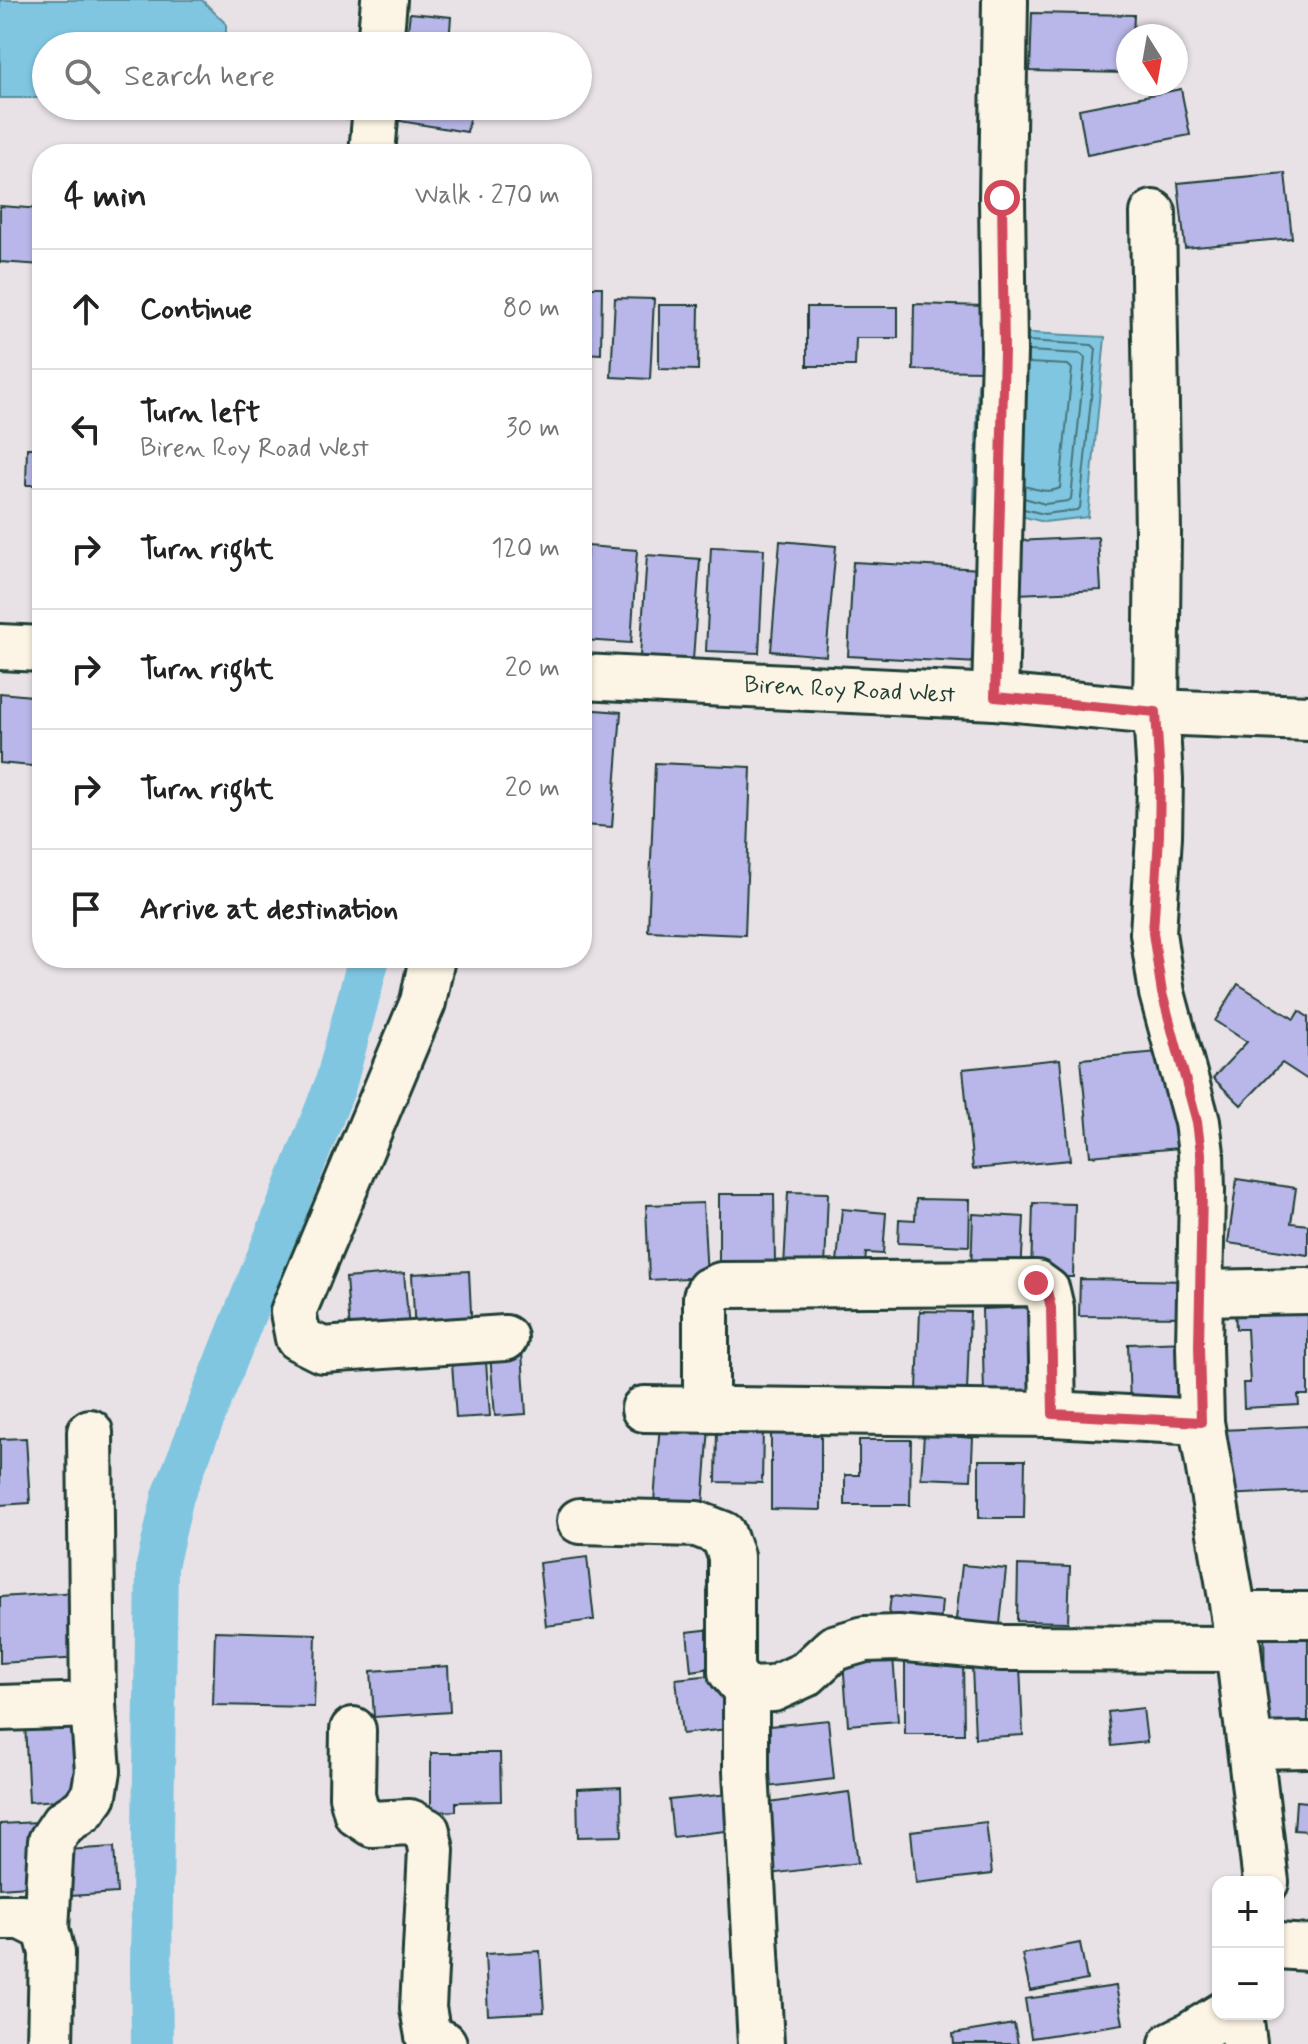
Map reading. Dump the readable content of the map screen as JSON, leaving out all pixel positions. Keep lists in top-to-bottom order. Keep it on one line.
{"streets":{"street":["Biren Roy Road West"]},"north":"bottom","page":{"search":"Search here","heading":["4 min","Walk · 270 m"],"list":[["Continue","80 m"],["Turn left","Biren Roy Road West","30 m"],["Turn right","120 m"],["Turn right","20 m"],["Turn right","20 m"],"Arrive at destination"],"map_buttons":["+","−"]}}
